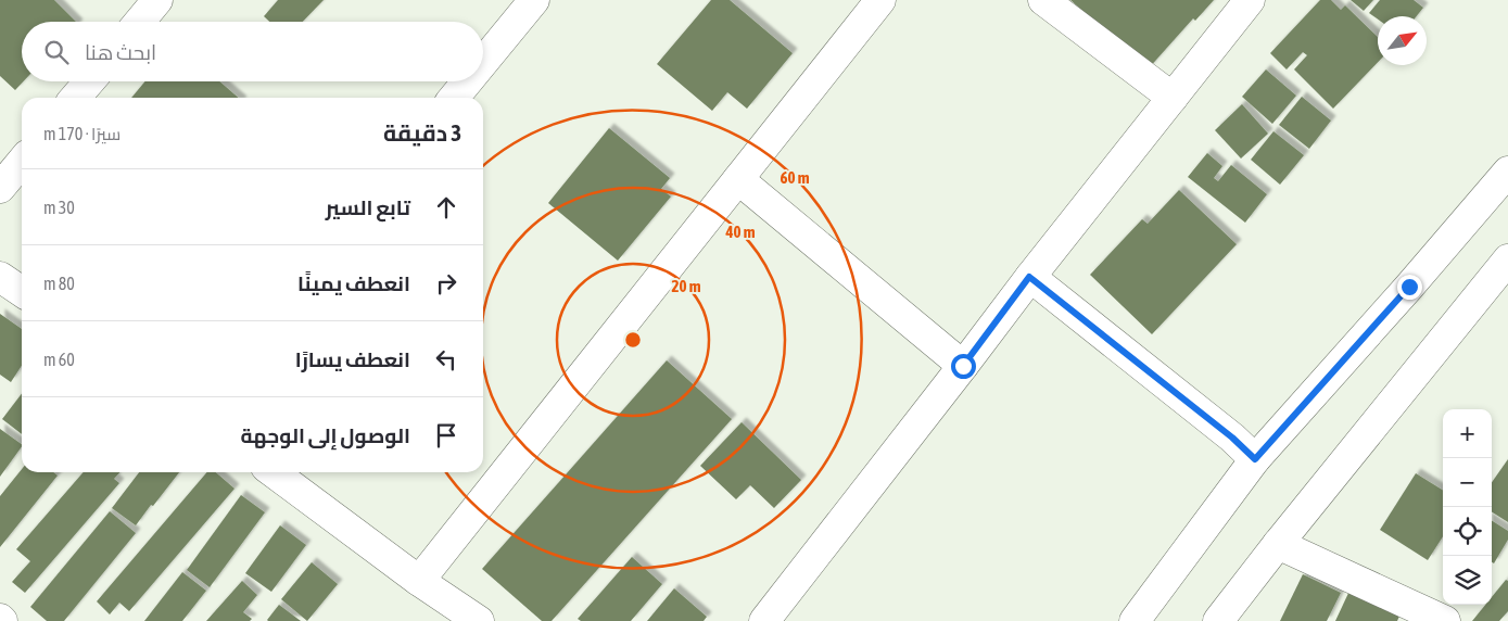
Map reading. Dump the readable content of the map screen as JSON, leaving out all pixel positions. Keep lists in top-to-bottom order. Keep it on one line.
{"north":"top right","page":{"search":"ابحث هنا","heading":["3 دقيقة","سيرًا · 170 m"],"list":[["تابع السير","30 m"],["انعطف يمينًا","80 m"],["انعطف يسارًا","60 m"],"الوصول إلى الوجهة"],"map_buttons":["+","−"]},"rings":["60 m","40 m","20 m"]}
